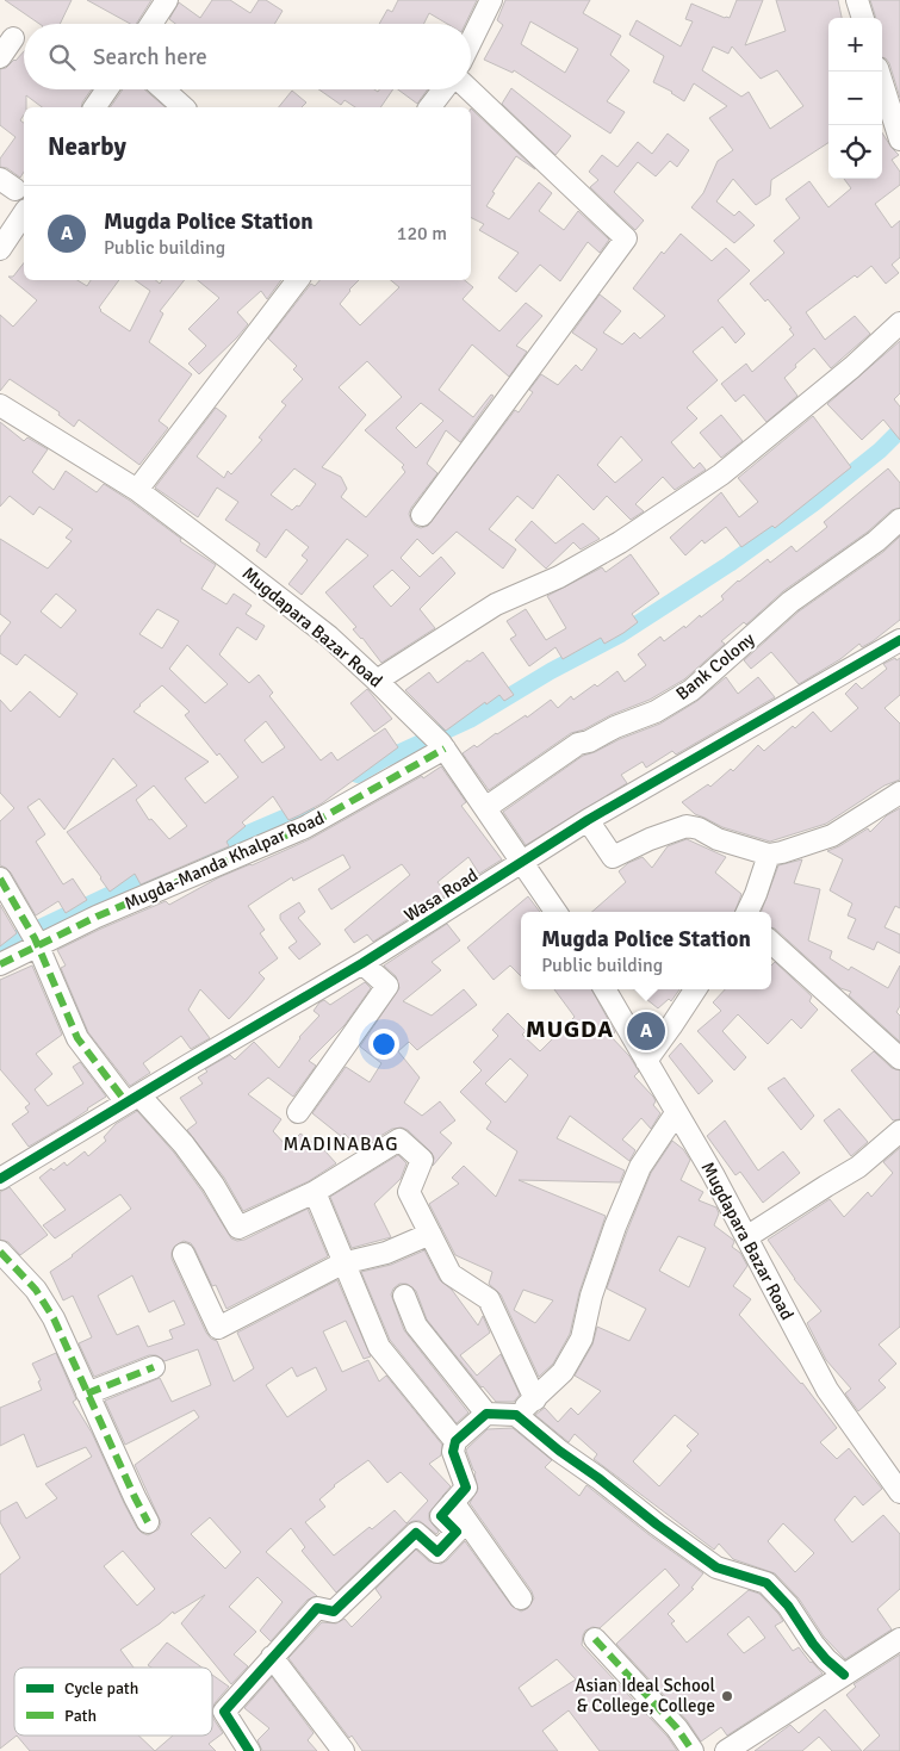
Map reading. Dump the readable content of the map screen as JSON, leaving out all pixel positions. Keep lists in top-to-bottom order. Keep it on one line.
{"streets":{"street":["Mugdapara Bazar Road","Bank Colony","Mugda-Manda Khalpar Road","Wasa Road"]},"crossings":[["Mugdapara Bazar Road","Bank Colony"],["Mugdapara Bazar Road","Mugda-Manda Khalpar Road"],["Mugdapara Bazar Road","Wasa Road"]],"districts":["MUGDA","MADINABAG"],"places":["Asian Ideal School & College, College"],"legend":["Cycle path","Path"],"page":{"map_buttons":["+","−"],"search":"Search here","heading":"Nearby","list":[{"mark":"A","name":"Mugda Police Station","note":"Public building","value":"120 m"}],"popup":["Mugda Police Station","Public building"],"pins":"A"}}
